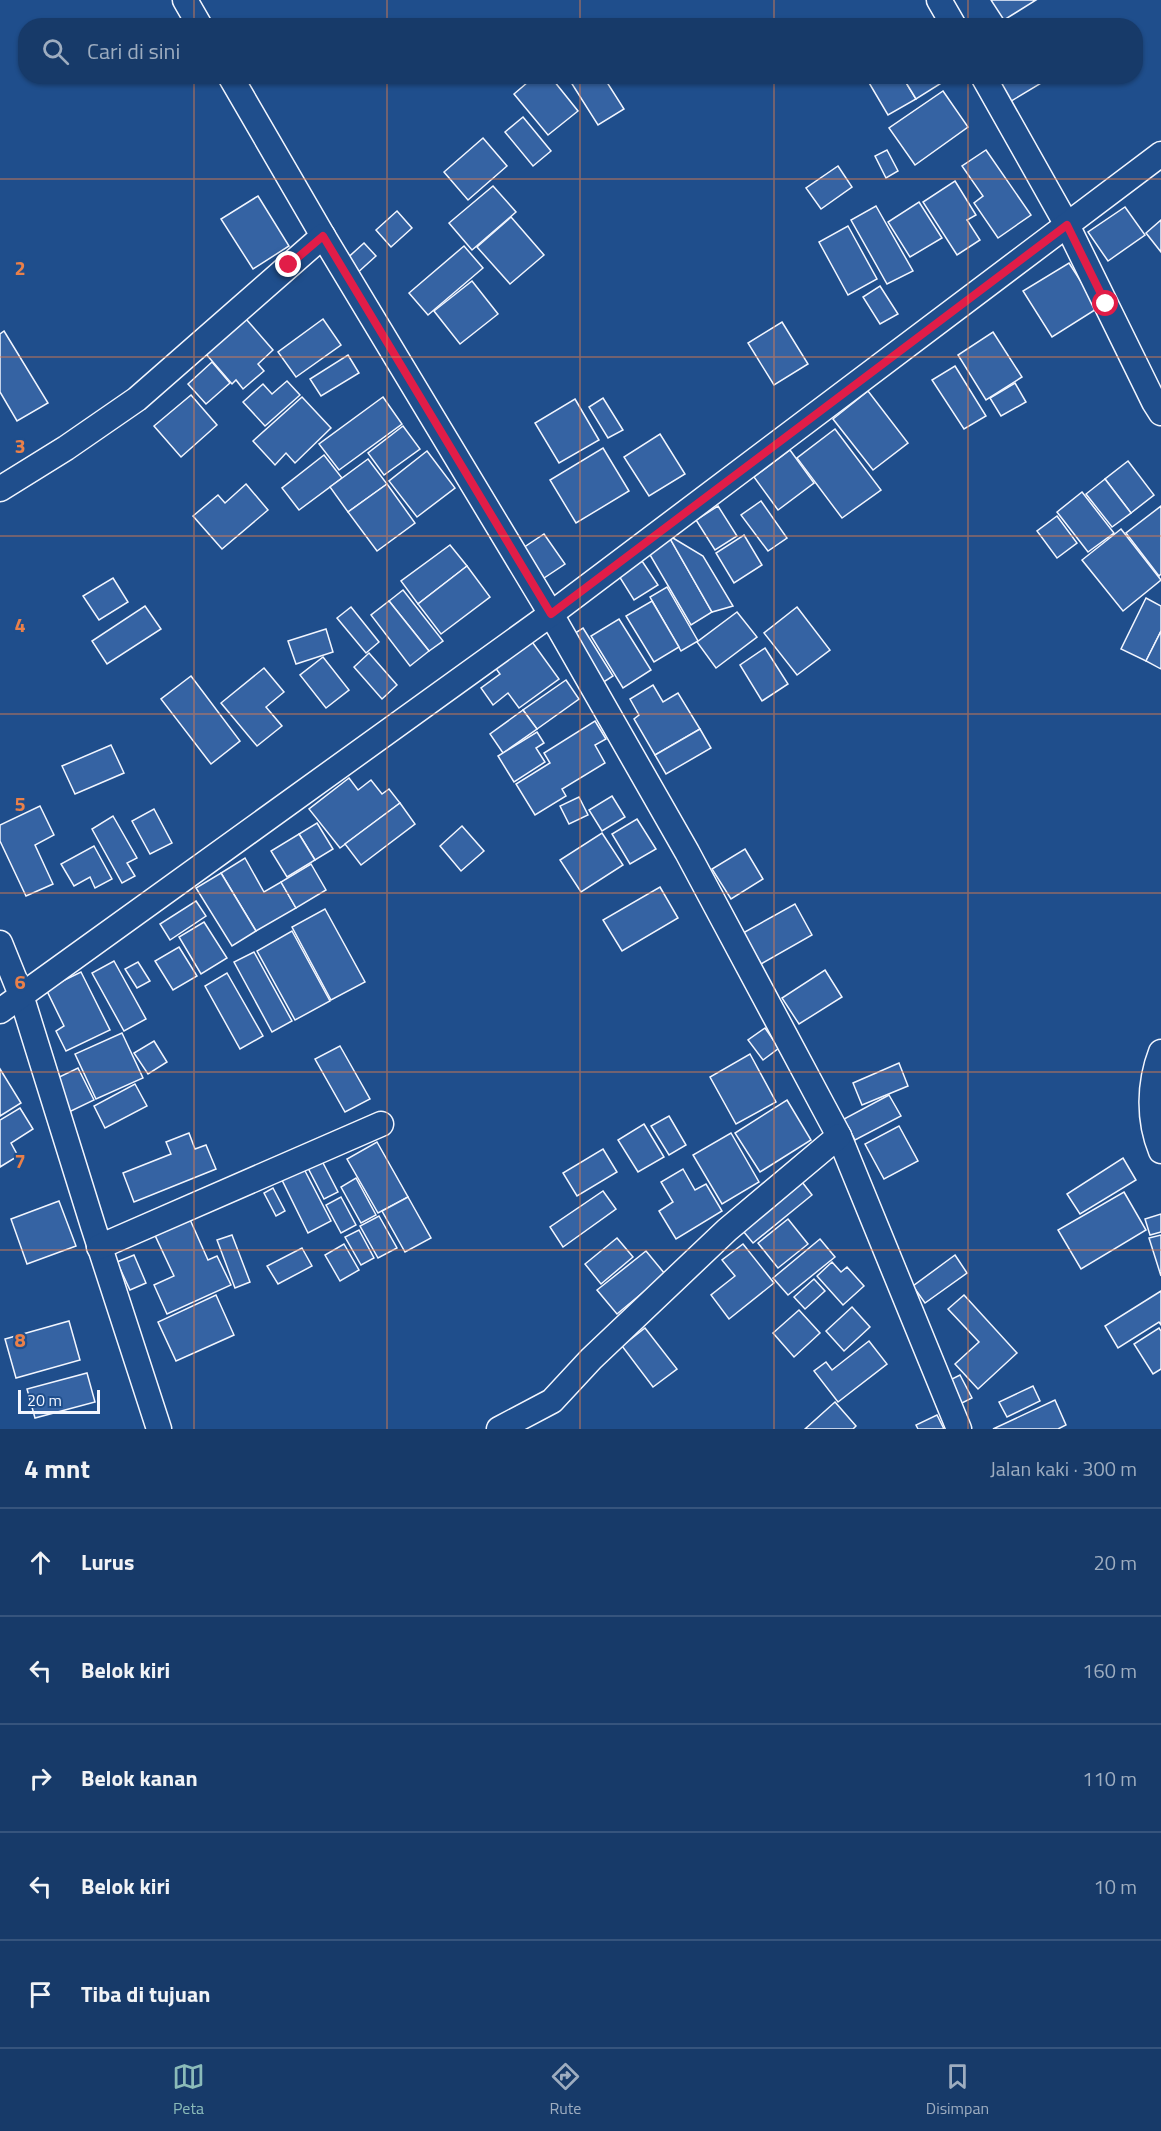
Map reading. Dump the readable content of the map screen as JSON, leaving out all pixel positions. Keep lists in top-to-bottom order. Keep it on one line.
{"scale_bar":"20 m","page":{"search":"Cari di sini","scale":"20 m","heading":["4 mnt","Jalan kaki · 300 m"],"list":[["Lurus","20 m"],["Belok kiri","160 m"],["Belok kanan","110 m"],["Belok kiri","10 m"],"Tiba di tujuan"],"nav":["Peta","Rute","Disimpan"]},"grid":{"rows":["2","3","4","5","6","7","8"]}}
